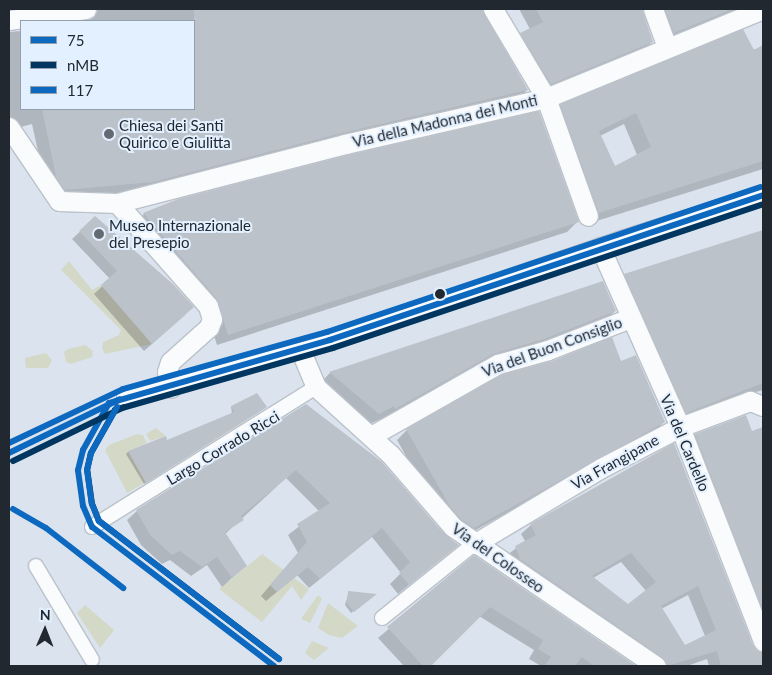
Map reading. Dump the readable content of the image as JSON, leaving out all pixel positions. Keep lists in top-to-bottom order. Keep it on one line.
{"streets":{"street":["Via della Madonna dei Monti","Via del Buon Consiglio","Via del Cardello","Largo Corrado Ricci","Via Frangipane","Via del Colosseo"]},"crossings":[["Via del Buon Consiglio","Via del Cardello"],["Via del Buon Consiglio","Via del Colosseo"],["Via del Cardello","Via Frangipane"],["Largo Corrado Ricci","Via del Colosseo"],["Via Frangipane","Via del Colosseo"]],"places":["Chiesa dei Santi Quirico e Giulitta","Museo Internazionale del Presepio"],"lines":["transit line 117","transit line 75","transit line nMB"],"legend":["75","nMB","117"],"north":"top"}
